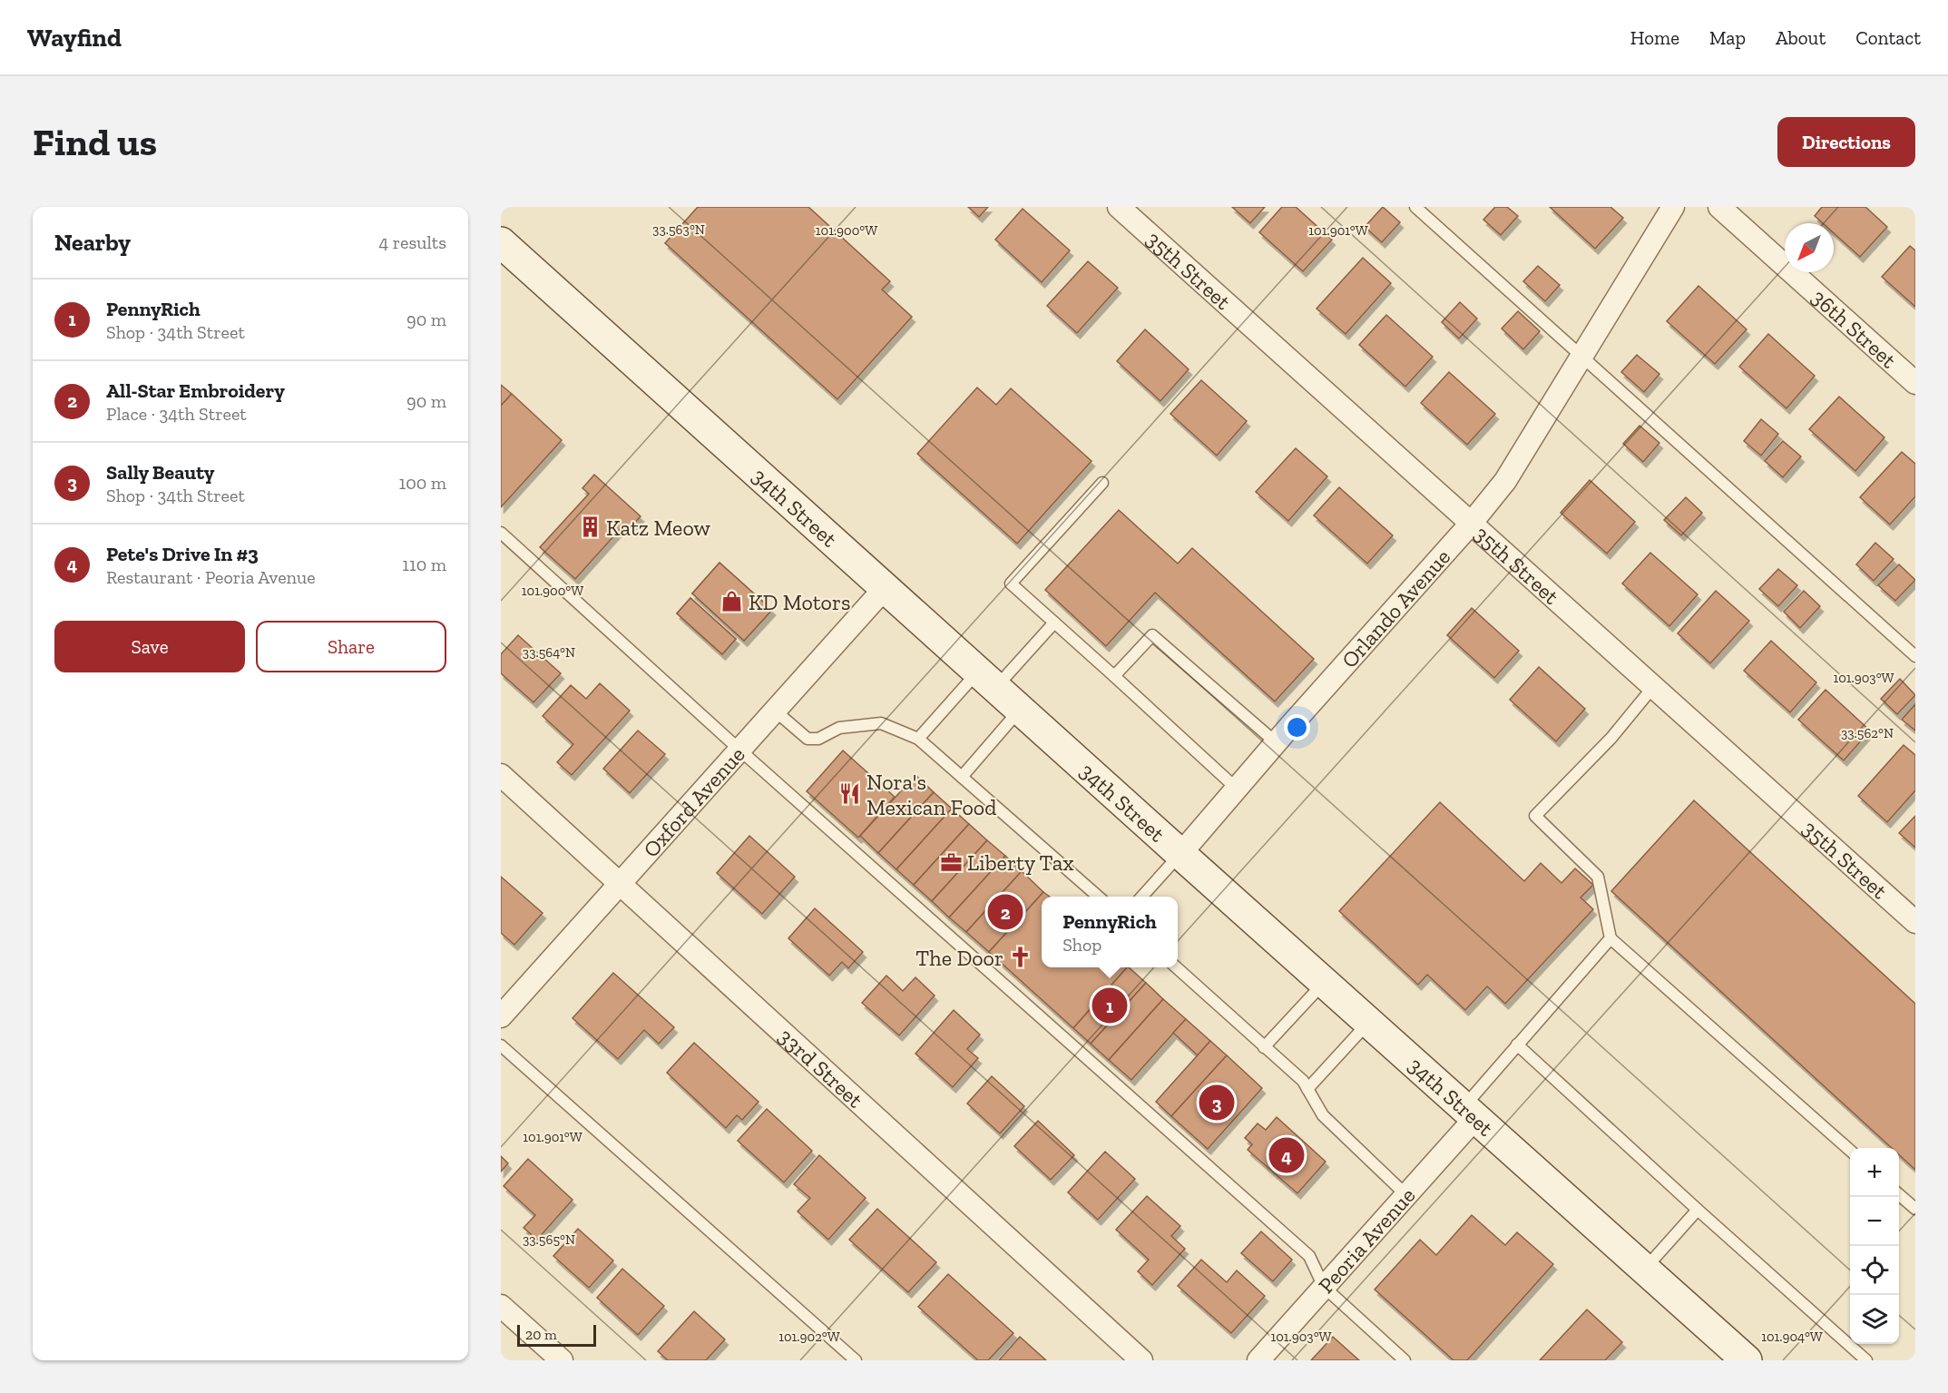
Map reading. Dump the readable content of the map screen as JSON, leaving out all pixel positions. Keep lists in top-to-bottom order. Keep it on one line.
{"streets":{"main road":["34th Street"],"street":["35th Street","36th Street","Orlando Avenue","Oxford Avenue","33rd Street","Peoria Avenue"]},"crossings":[["35th Street","Orlando Avenue"],["34th Street","Orlando Avenue"],["34th Street","Oxford Avenue"],["34th Street","Peoria Avenue"],["Oxford Avenue","33rd Street"]],"places":{"building":["Katz Meow"],"shop":["KD Motors"],"restaurant":["Nora's Mexican Food"],"office":["Liberty Tax"],"church":["The Door"]},"scale_bar":"20 m","north":"bottom left","page":{"header":"Wayfind","nav":["Home","Map","About","Contact"],"buttons":["Directions",["Save","Share"]],"title":"Find us","heading":["Nearby","4 results"],"list":[{"mark":"1","name":"PennyRich","note":"Shop · 34th Street","value":"90 m"},{"mark":"2","name":"All-Star Embroidery","note":"Place · 34th Street","value":"90 m"},{"mark":"3","name":"Sally Beauty","note":"Shop · 34th Street","value":"100 m"},{"mark":"4","name":"Pete's Drive In #3","note":"Restaurant · Peoria Avenue","value":"110 m"}],"pins":["2","1","3","4"],"popup":["PennyRich","Shop"],"map_buttons":["+","−"],"scale":"20 m"},"coordinates":["33.563°N","101.901°W","101.900°W","33.564°N","101.903°W","33.562°N","33.565°N","101.902°W","101.904°W"]}
